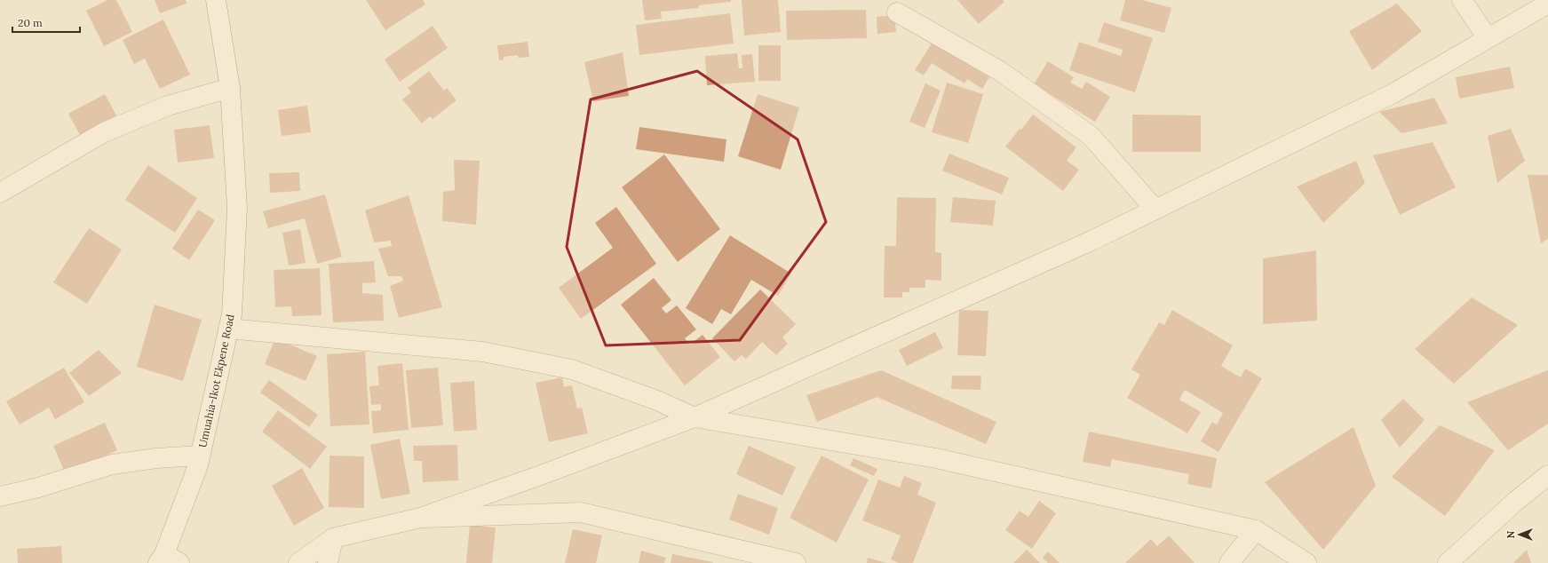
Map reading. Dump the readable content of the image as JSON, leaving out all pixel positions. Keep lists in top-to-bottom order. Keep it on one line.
{"streets":{"street":["Umuahia-Ikot Ekpene Road"]},"scale_bar":"20 m","north":"left"}
